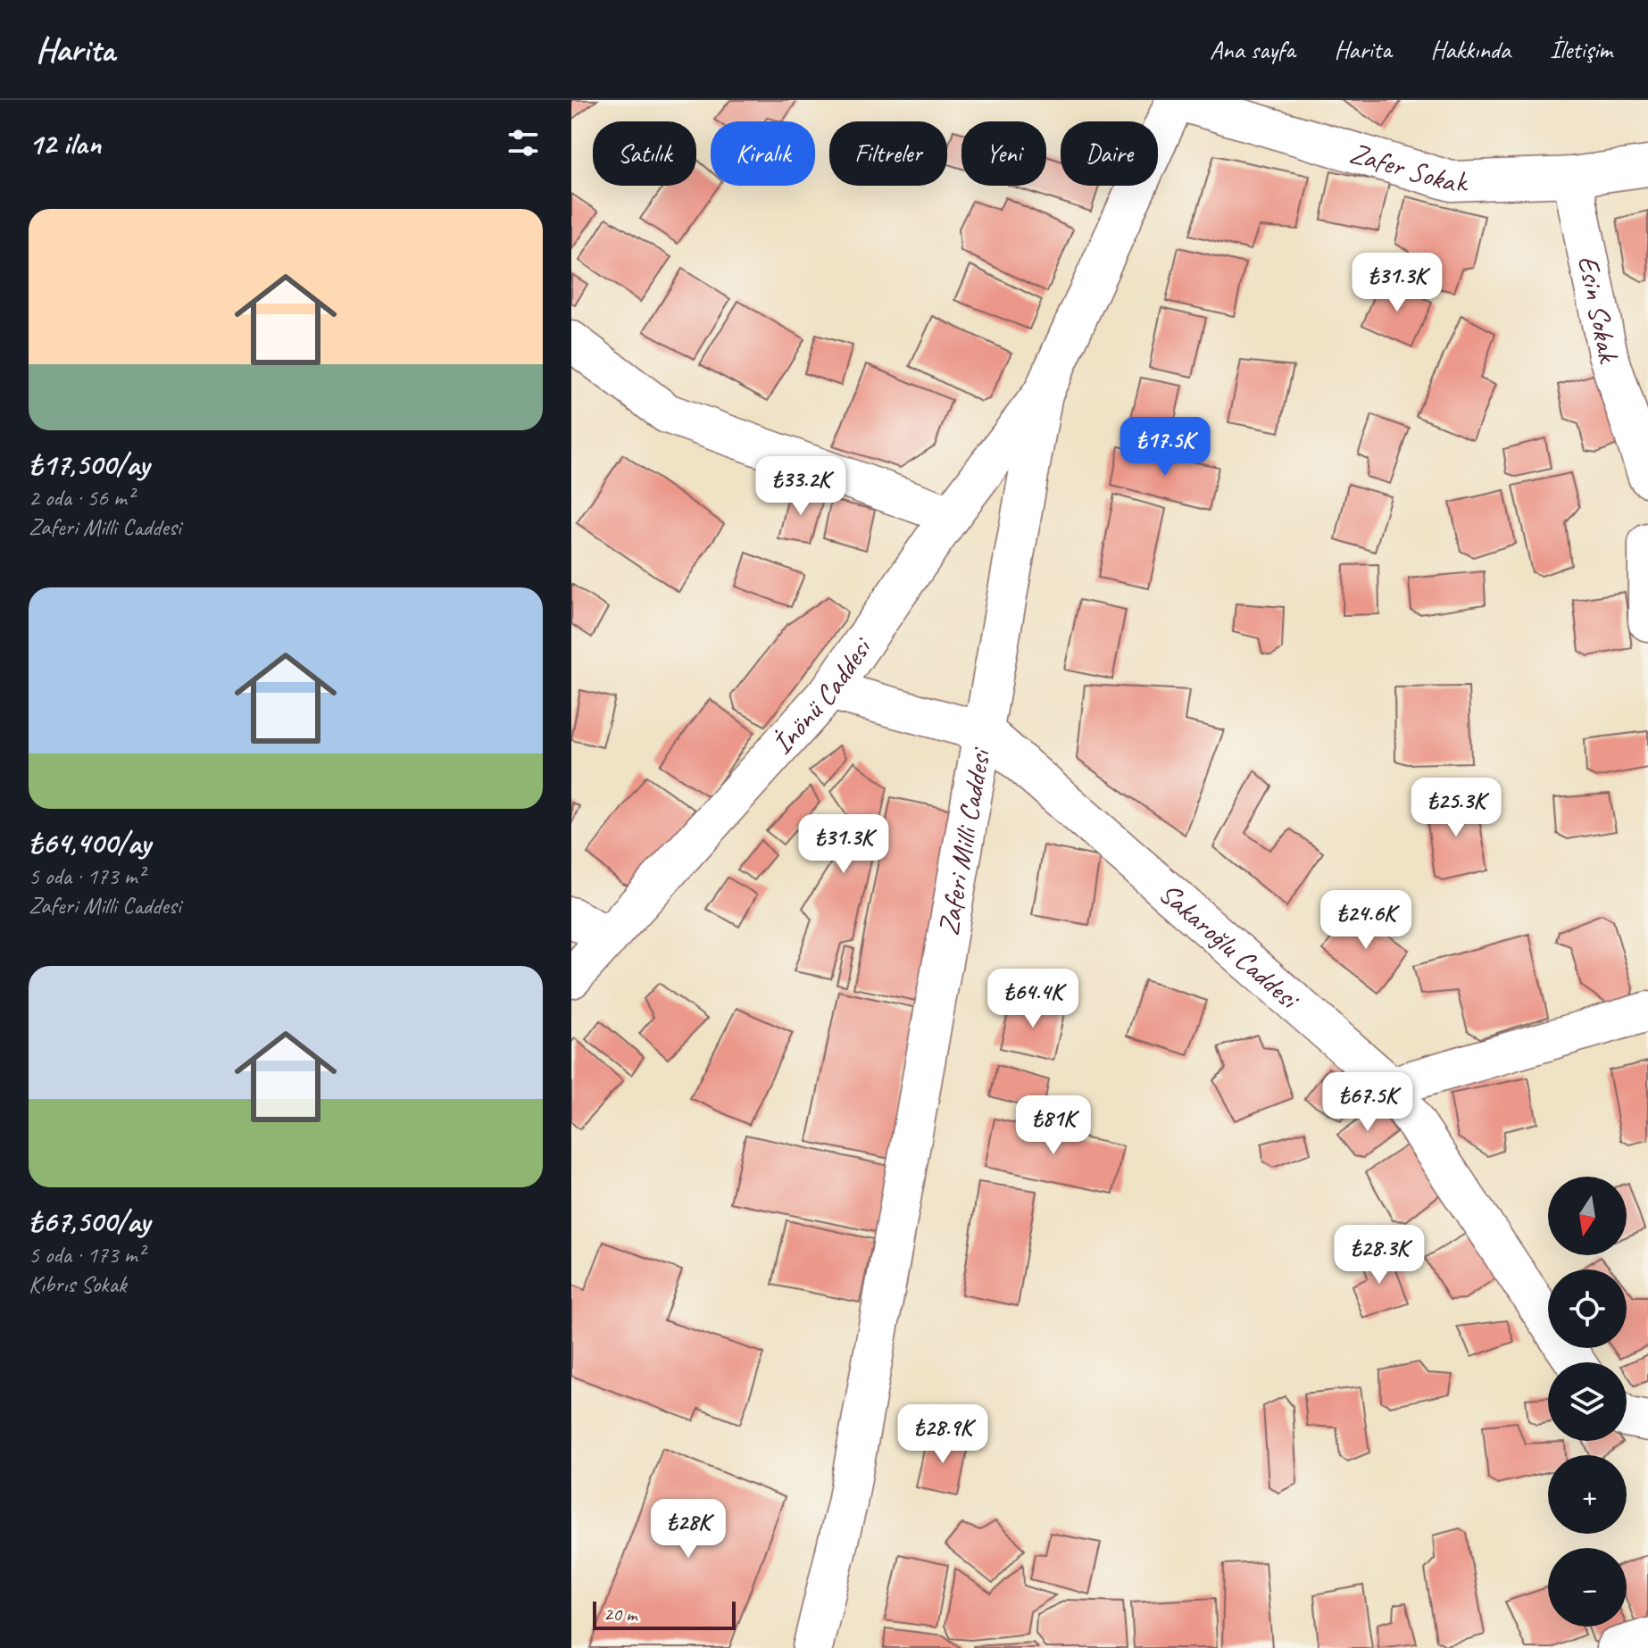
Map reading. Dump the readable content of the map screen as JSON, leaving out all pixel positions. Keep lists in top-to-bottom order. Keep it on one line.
{"streets":{"street":["Zafer Sokak","Esin Sokak","İnönü Caddesi","Zaferi Milli Caddesi","Sakaroğlu Caddesi"]},"crossings":[["Zafer Sokak","Esin Sokak"],["Zafer Sokak","Zaferi Milli Caddesi"],["İnönü Caddesi","Zaferi Milli Caddesi"],["İnönü Caddesi","Sakaroğlu Caddesi"],["Zaferi Milli Caddesi","Sakaroğlu Caddesi"]],"scale_bar":"20 m","north":"bottom","page":{"header":"Harita","nav":["Ana sayfa","Harita","Hakkında","İletişim"],"heading":"12 ilan","chip":["Satılık","Kiralık","Filtreler","Yeni","Daire"],"list":[{"name":"₺17,500/ay","note":"2 oda · 56 m² · Zaferi Milli Caddesi"},{"name":"₺64,400/ay","note":"5 oda · 173 m² · Zaferi Milli Caddesi"},{"name":"₺67,500/ay","note":"5 oda · 173 m² · Kıbrıs Sokak"}],"price":["₺31.3K","₺17.5K","₺33.2K","₺25.3K","₺31.3K","₺24.6K","₺64.4K","₺67.5K","₺81K","₺28.3K","₺28.9K","₺28K"],"map_buttons":["+","−"],"scale":"20 m"}}
